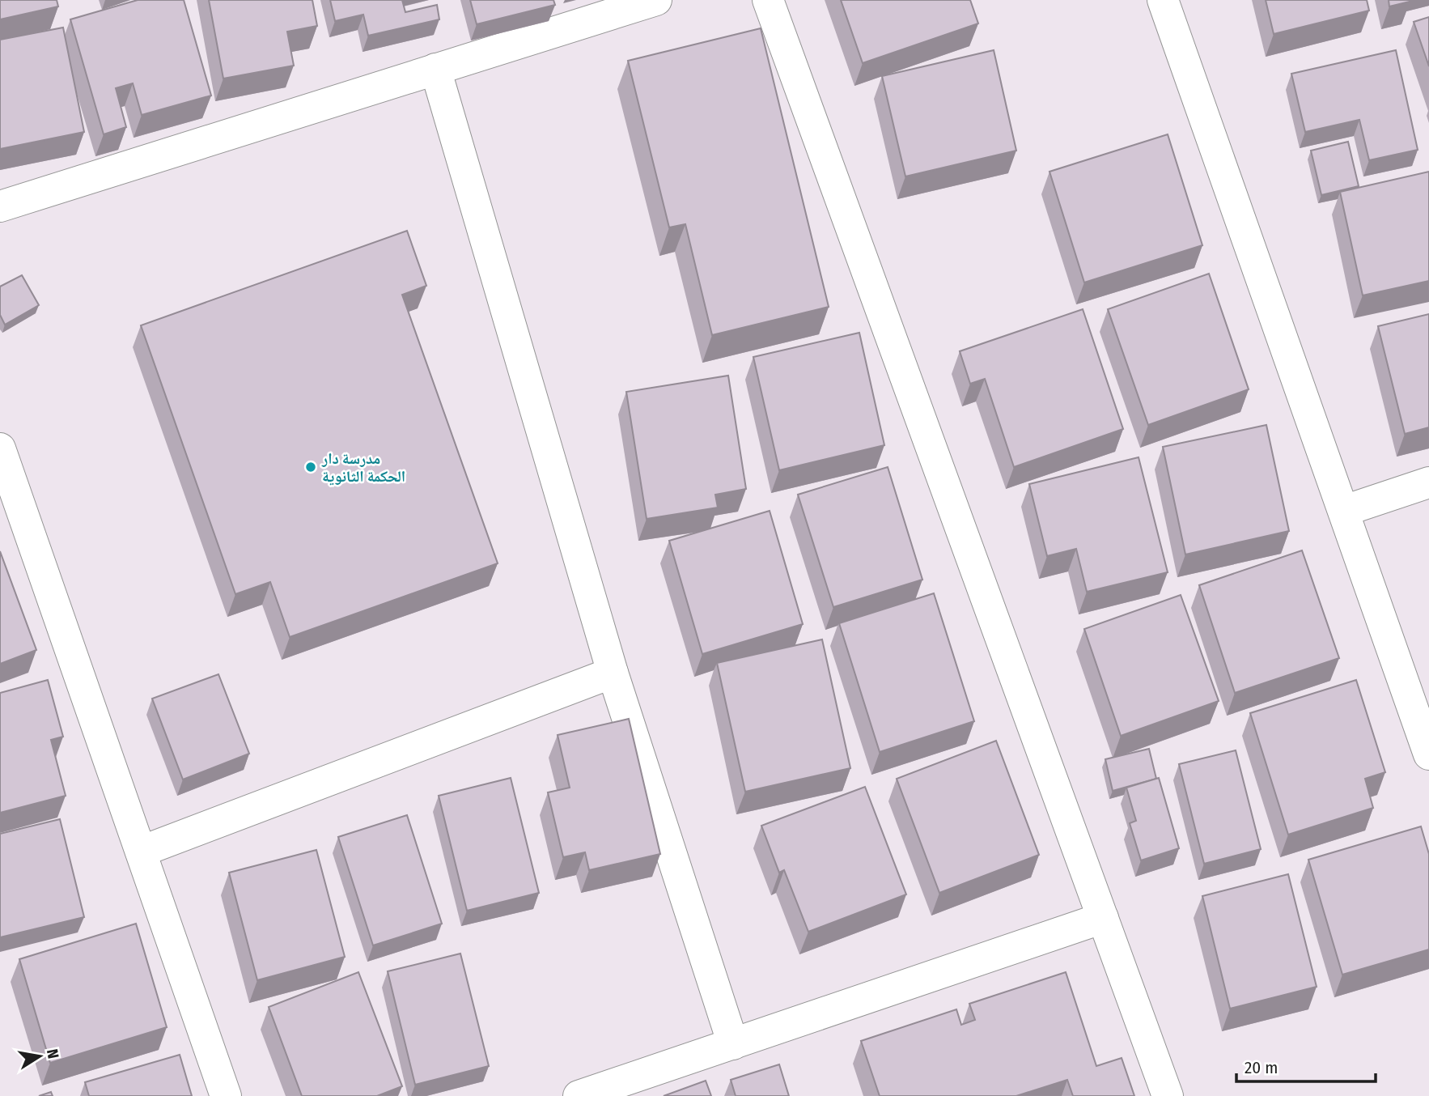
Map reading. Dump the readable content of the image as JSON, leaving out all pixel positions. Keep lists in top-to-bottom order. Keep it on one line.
{"places":["مدرسة دار الحكمة الثانوية"],"scale_bar":"20 m","north":"right"}
